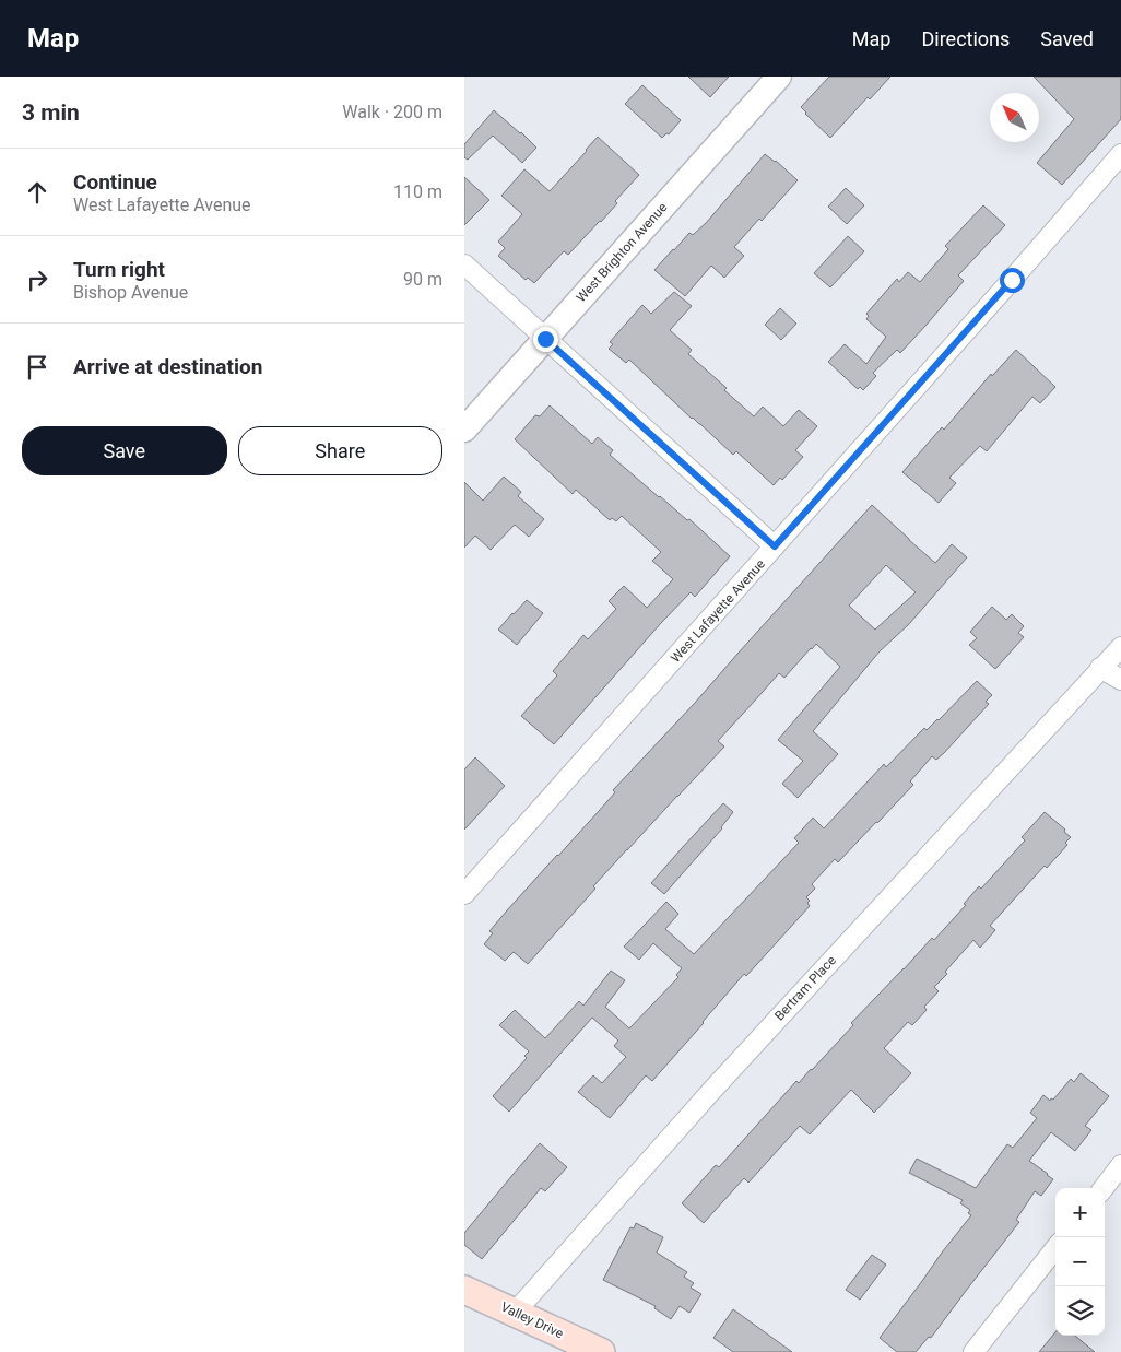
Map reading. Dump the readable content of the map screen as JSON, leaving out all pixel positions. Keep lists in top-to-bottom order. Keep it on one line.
{"streets":{"main road":["Valley Drive"],"street":["West Brighton Avenue","West Lafayette Avenue","Bertram Place"]},"crossings":[["Bertram Place","Valley Drive"]],"north":"top left","page":{"header":"Map","nav":["Map","Directions","Saved"],"heading":["3 min","Walk · 200 m"],"list":[["Continue","West Lafayette Avenue","110 m"],["Turn right","Bishop Avenue","90 m"],"Arrive at destination"],"buttons":["Save","Share"],"map_buttons":["+","−"]}}
